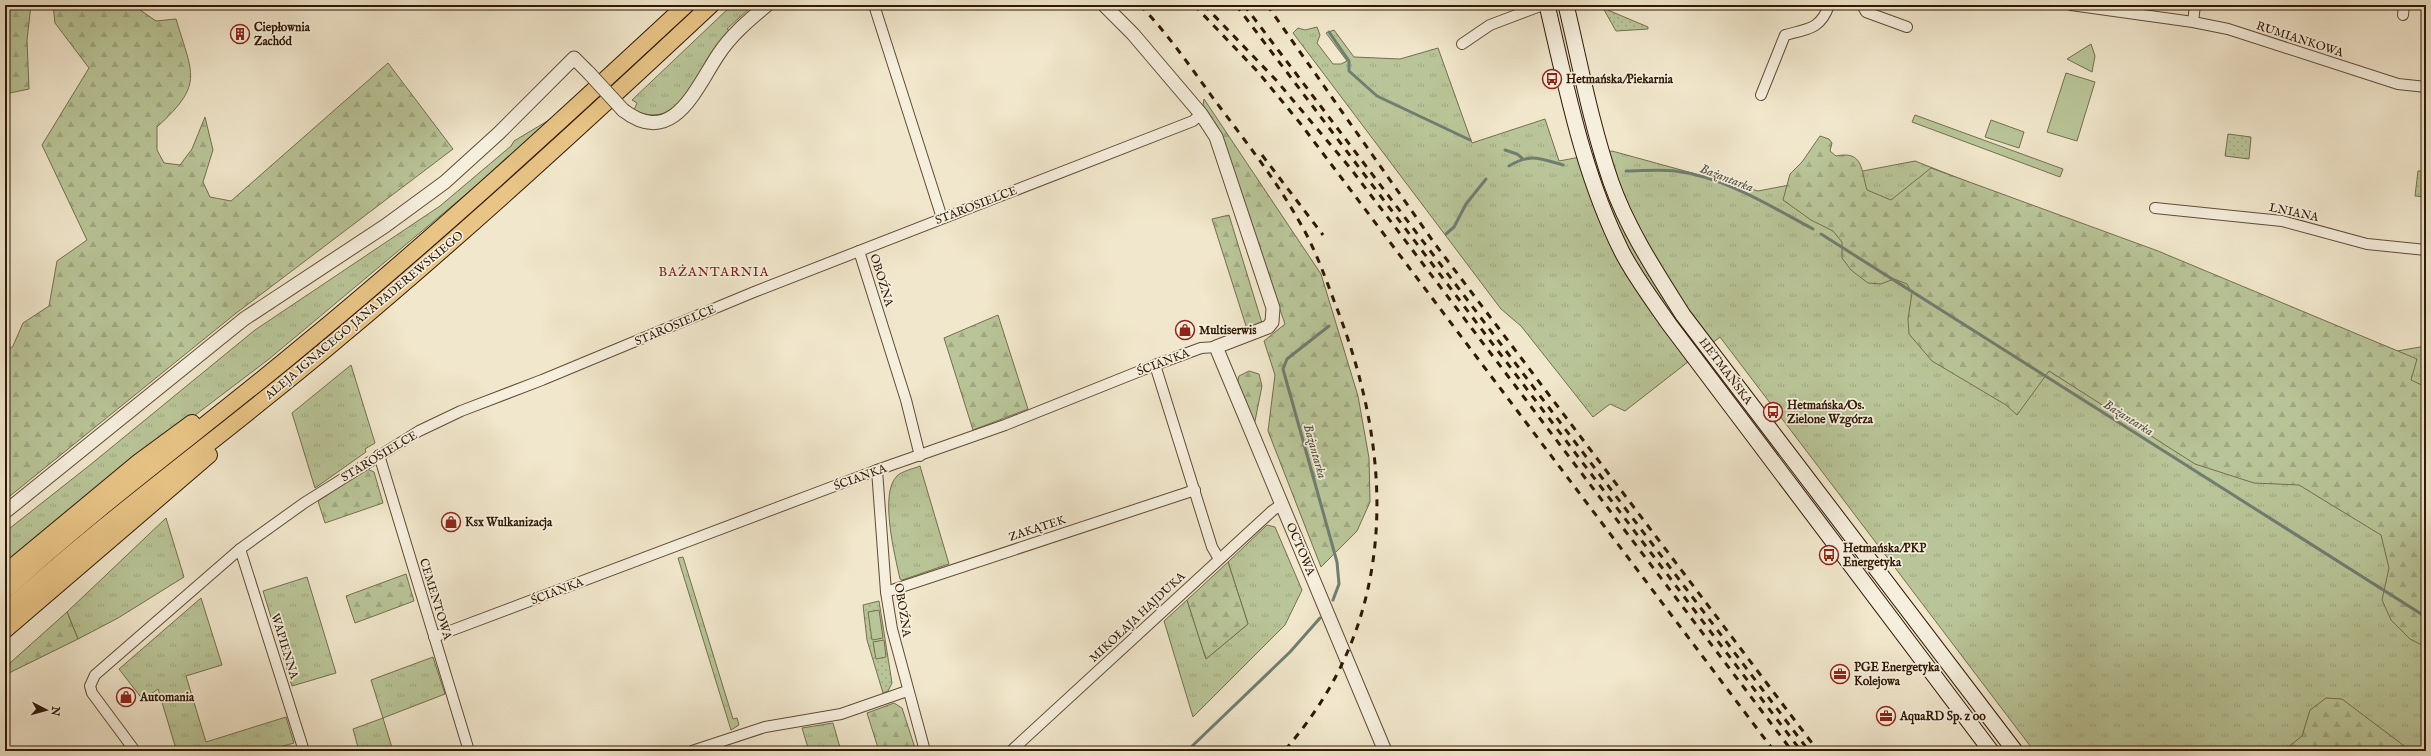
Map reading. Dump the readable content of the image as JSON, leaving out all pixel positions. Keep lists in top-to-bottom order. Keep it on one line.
{"streets":{"main road":["ALEJA IGNACEGO JANA PADEREWSKIEGO","HETMAŃSKA"],"street":["RUMIANKOWA","STAROSIELCE","LNIANA","OBOŹNA","ŚCIANKA","ZAKĄTEK","OCTOWA","CEMENTOWA","MIKOŁAJA HAJDUKA","WAPIENNA"]},"crossings":[["STAROSIELCE","OBOŹNA"],["STAROSIELCE","ŚCIANKA"],["STAROSIELCE","CEMENTOWA"],["STAROSIELCE","WAPIENNA"],["OBOŹNA","ŚCIANKA"],["OBOŹNA","ZAKĄTEK"],["ŚCIANKA","OCTOWA"],["ŚCIANKA","CEMENTOWA"],["OCTOWA","MIKOŁAJA HAJDUKA"]],"districts":["BAŻANTARNIA"],"water":["Bażantarka"],"places":{"building":["Ciepłownia Zachód"],"bus stop":["Hetmańska/Piekarnia","Hetmańska/Os. Zielone Wzgórza","Hetmańska/PKP Energetyka"],"shop":["Multiserwis","Ksx Wulkanizacja","Automania"],"office":["PGE Energetyka Kolejowa","AquaRD Sp. z oo"]},"north":"right"}
